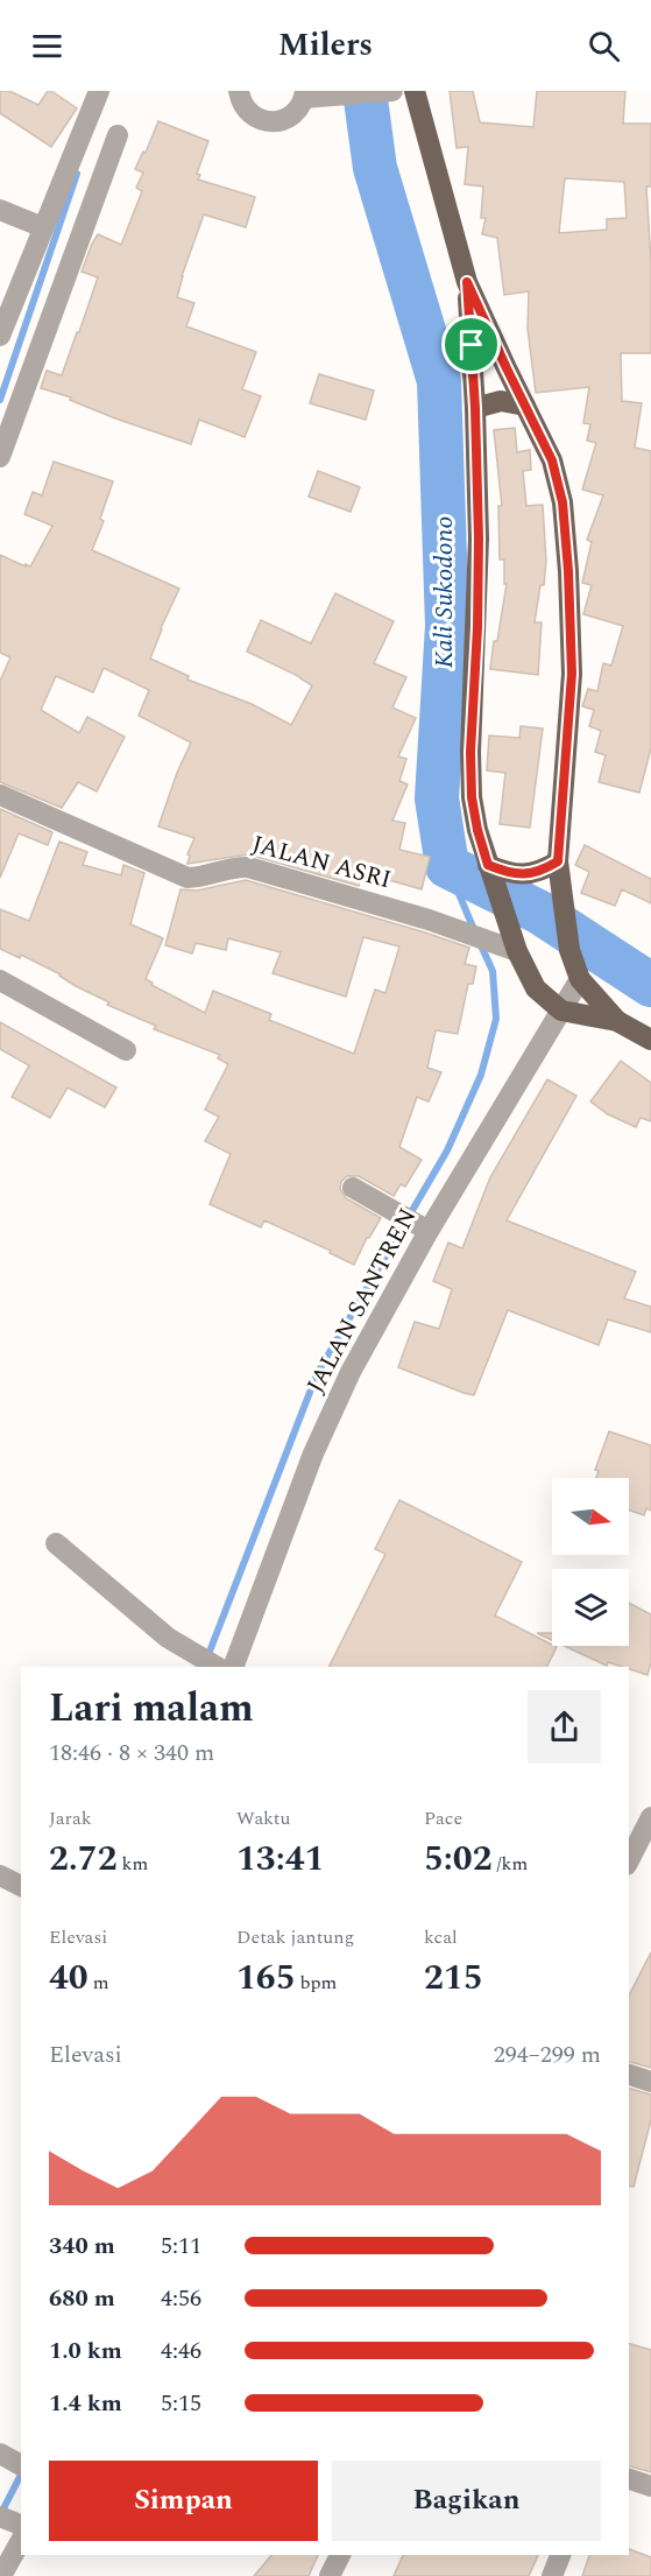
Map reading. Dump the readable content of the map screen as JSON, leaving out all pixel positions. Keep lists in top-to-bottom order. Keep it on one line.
{"streets":{"street":["JALAN ASRI","JALAN SANTREN"]},"water":["Kali Sukodono"],"north":"right","page":{"header":"Milers","heading":["Lari malam","18:46 · 8 × 340 m"],"stats":[["Jarak","2.72 km"],["Waktu","13:41"],["Pace","5:02 /km"],["Elevasi","40 m"],["Detak jantung","165 bpm"],["kcal","215"]],"chart":["Elevasi","294–299 m"],"list":[{"name":"340 m","note":"5:11"},{"name":"680 m","note":"4:56"},{"name":"1.0 km","note":"4:46"},{"name":"1.4 km","note":"5:15"}],"buttons":["Simpan","Bagikan"]}}
